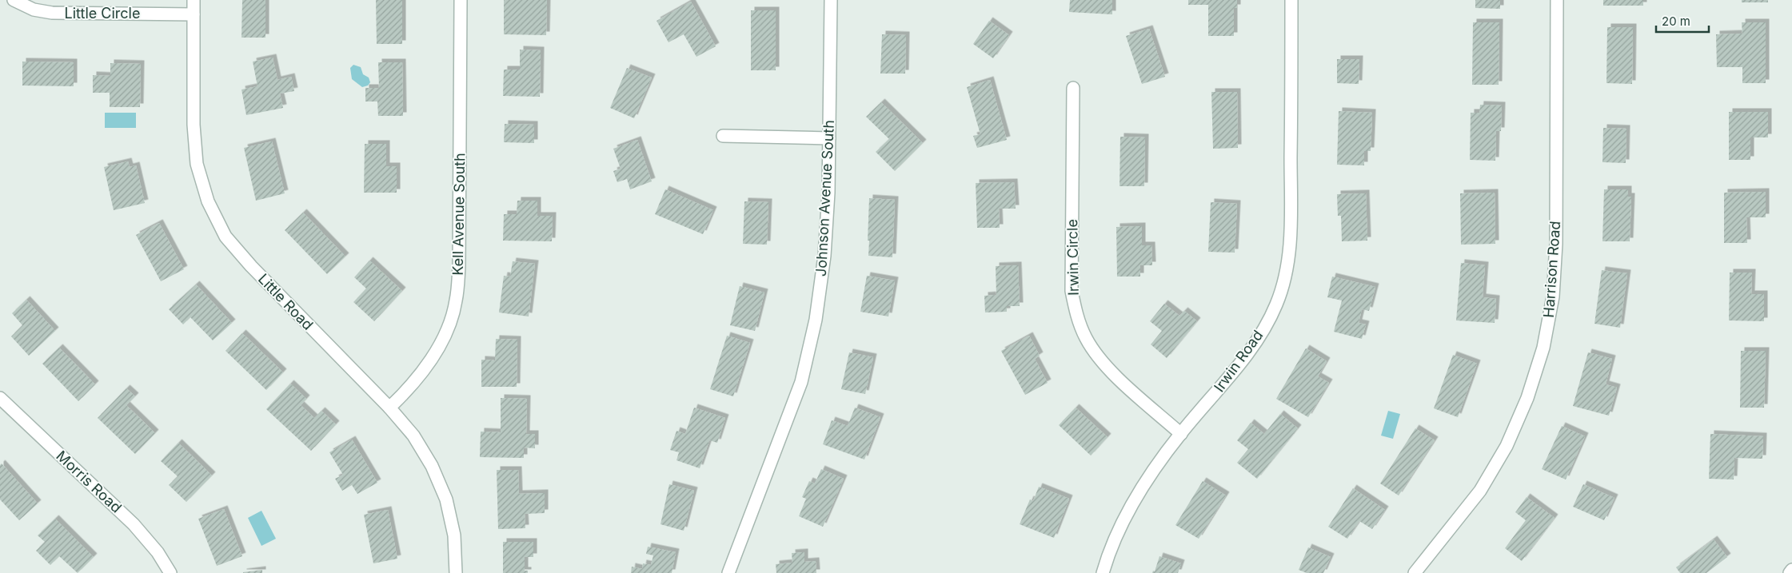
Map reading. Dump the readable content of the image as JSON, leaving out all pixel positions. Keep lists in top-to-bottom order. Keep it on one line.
{"streets":{"street":["Little Circle","Johnson Avenue South","Kell Avenue South","Irwin Circle","Harrison Road","Little Road","Irwin Road","Morris Road"]},"crossings":[["Little Circle","Little Road"],["Kell Avenue South","Little Road"],["Irwin Circle","Irwin Road"]],"scale_bar":"20 m"}
